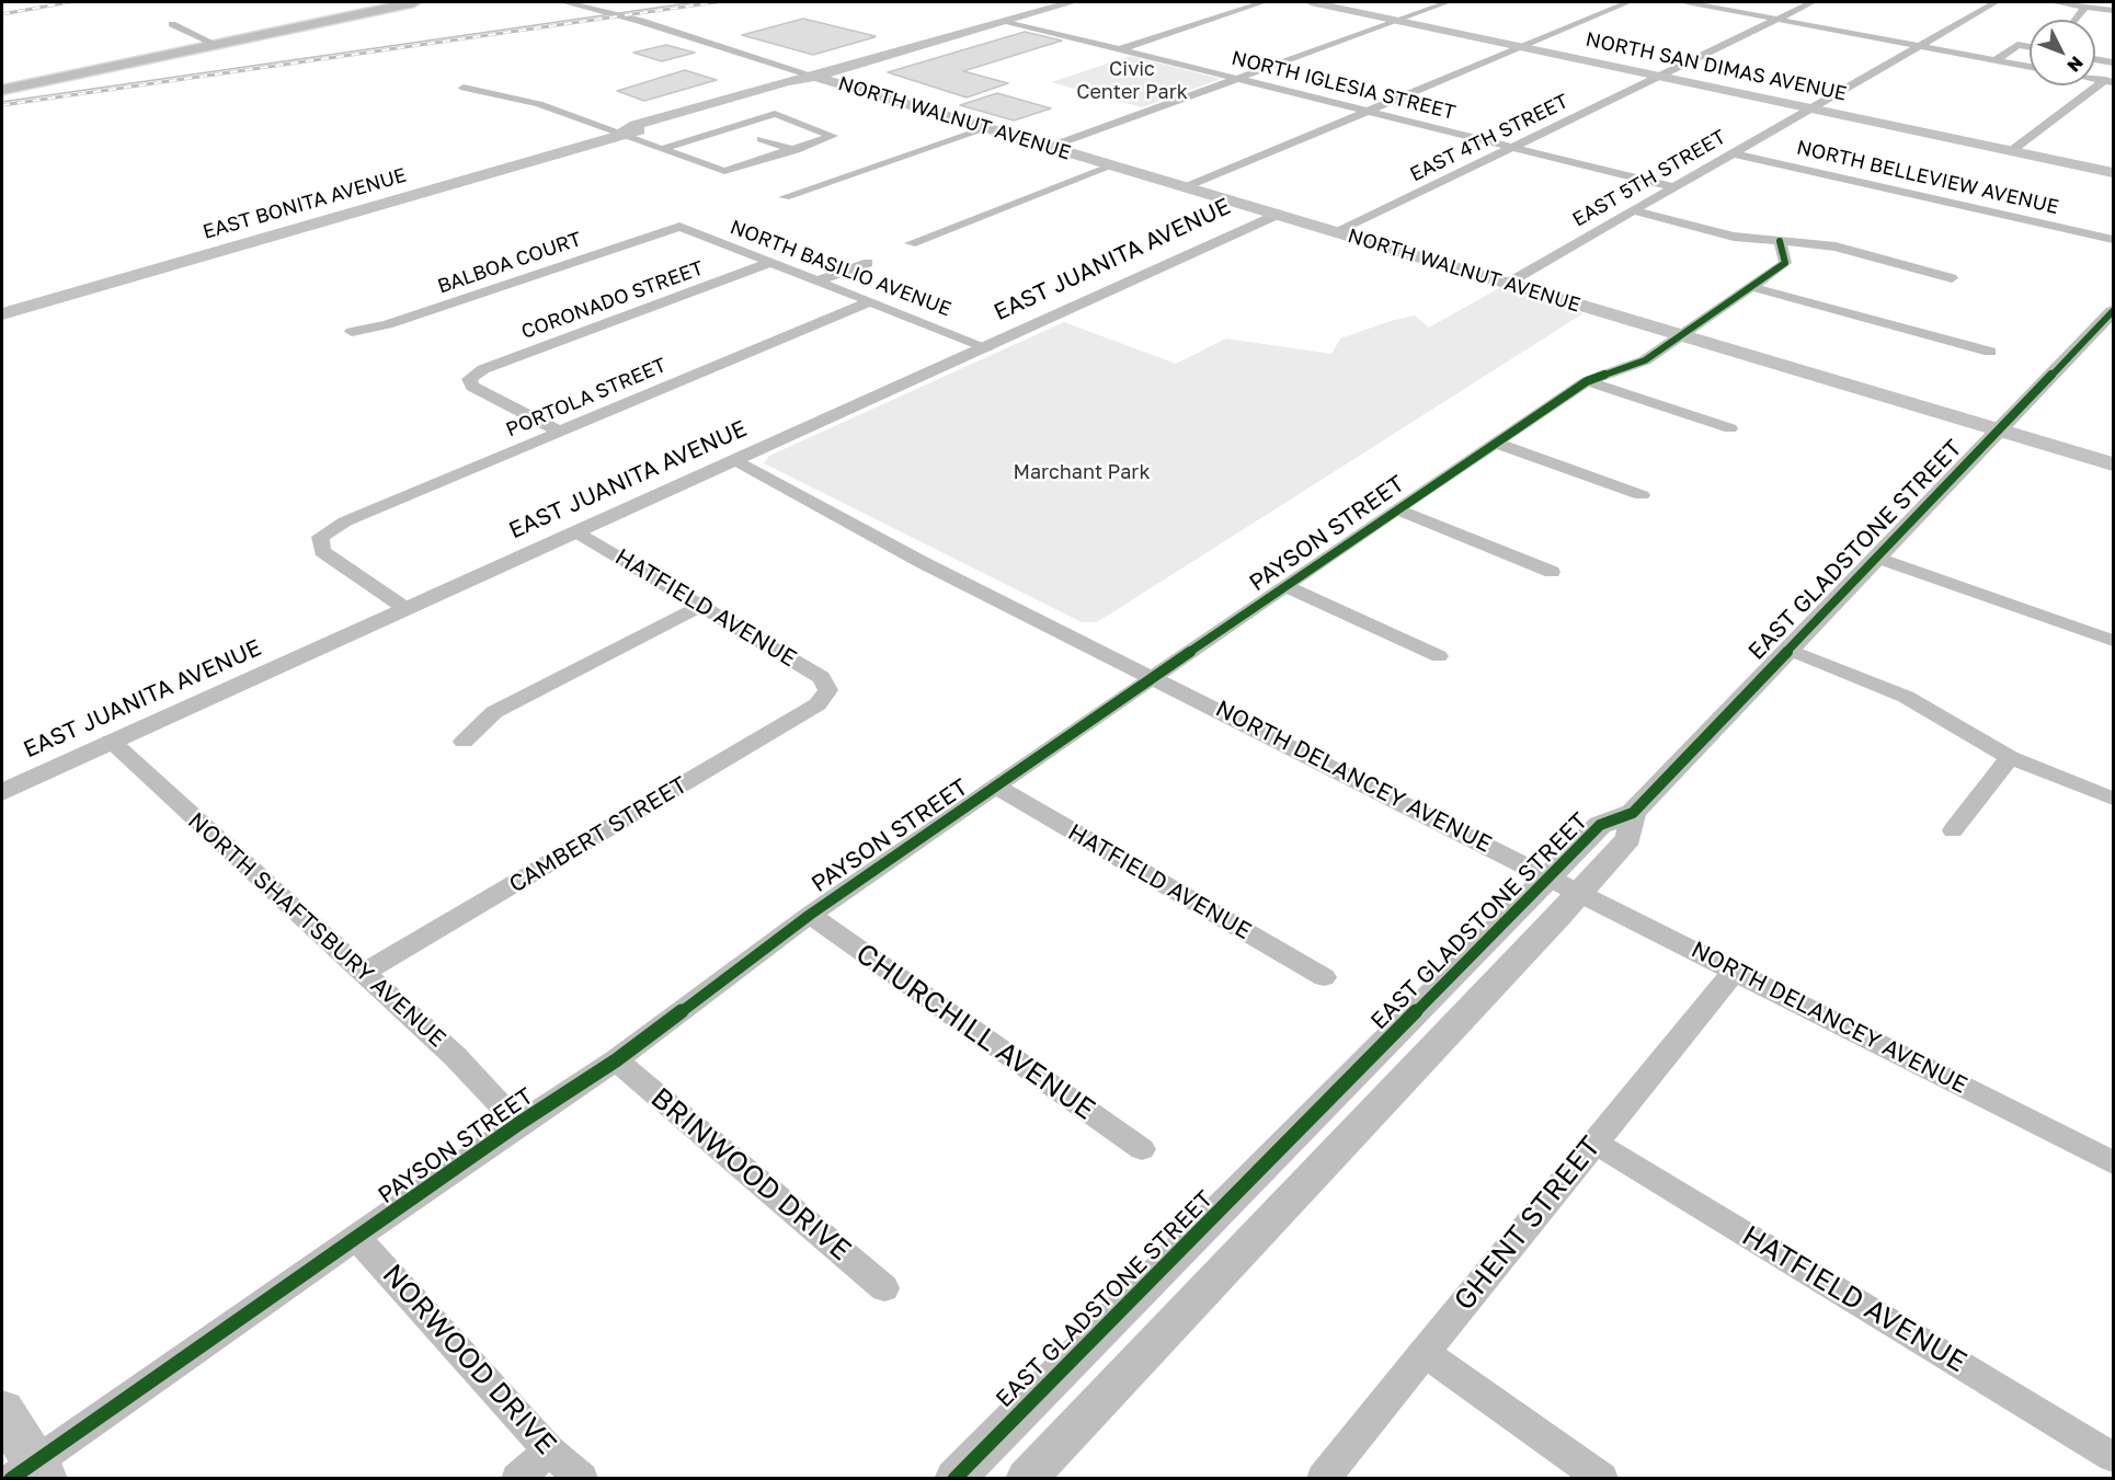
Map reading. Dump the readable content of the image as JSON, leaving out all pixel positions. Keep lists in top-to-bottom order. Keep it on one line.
{"streets":{"main road":["NORTH SAN DIMAS AVENUE","NORTH WALNUT AVENUE","EAST BONITA AVENUE"],"street":["NORTH IGLESIA STREET","EAST 4TH STREET","NORTH BELLEVIEW AVENUE","EAST 5TH STREET","EAST JUANITA AVENUE","BALBOA COURT","NORTH BASILIO AVENUE","CORONADO STREET","PORTOLA STREET","PAYSON STREET","EAST GLADSTONE STREET","HATFIELD AVENUE","NORTH DELANCEY AVENUE","CAMBERT STREET","NORTH SHAFTSBURY AVENUE","CHURCHILL AVENUE","BRINWOOD DRIVE","GHENT STREET","NORWOOD DRIVE"]},"crossings":[["NORTH SAN DIMAS AVENUE","EAST 4TH STREET"],["NORTH SAN DIMAS AVENUE","EAST 5TH STREET"],["NORTH IGLESIA STREET","EAST 4TH STREET"],["NORTH IGLESIA STREET","EAST 5TH STREET"],["NORTH IGLESIA STREET","EAST BONITA AVENUE"],["NORTH WALNUT AVENUE","EAST 4TH STREET"],["NORTH WALNUT AVENUE","EAST 5TH STREET"],["NORTH WALNUT AVENUE","EAST BONITA AVENUE"],["NORTH WALNUT AVENUE","EAST JUANITA AVENUE"],["NORTH WALNUT AVENUE","PAYSON STREET"],["NORTH WALNUT AVENUE","EAST GLADSTONE STREET"],["NORTH BELLEVIEW AVENUE","EAST 5TH STREET"],["EAST JUANITA AVENUE","NORTH BASILIO AVENUE"],["EAST JUANITA AVENUE","PORTOLA STREET"],["EAST JUANITA AVENUE","HATFIELD AVENUE"],["EAST JUANITA AVENUE","NORTH DELANCEY AVENUE"],["EAST JUANITA AVENUE","NORTH SHAFTSBURY AVENUE"],["BALBOA COURT","NORTH BASILIO AVENUE"],["NORTH BASILIO AVENUE","CORONADO STREET"],["NORTH BASILIO AVENUE","PORTOLA STREET"],["CORONADO STREET","PORTOLA STREET"],["PAYSON STREET","HATFIELD AVENUE"],["PAYSON STREET","NORTH DELANCEY AVENUE"],["PAYSON STREET","NORTH SHAFTSBURY AVENUE"],["PAYSON STREET","CHURCHILL AVENUE"],["PAYSON STREET","BRINWOOD DRIVE"],["PAYSON STREET","NORWOOD DRIVE"],["EAST GLADSTONE STREET","NORTH DELANCEY AVENUE"],["HATFIELD AVENUE","CAMBERT STREET"],["HATFIELD AVENUE","GHENT STREET"],["NORTH DELANCEY AVENUE","GHENT STREET"],["CAMBERT STREET","NORTH SHAFTSBURY AVENUE"]],"parks":["Civic Center Park","Marchant Park"],"north":"bottom right"}
